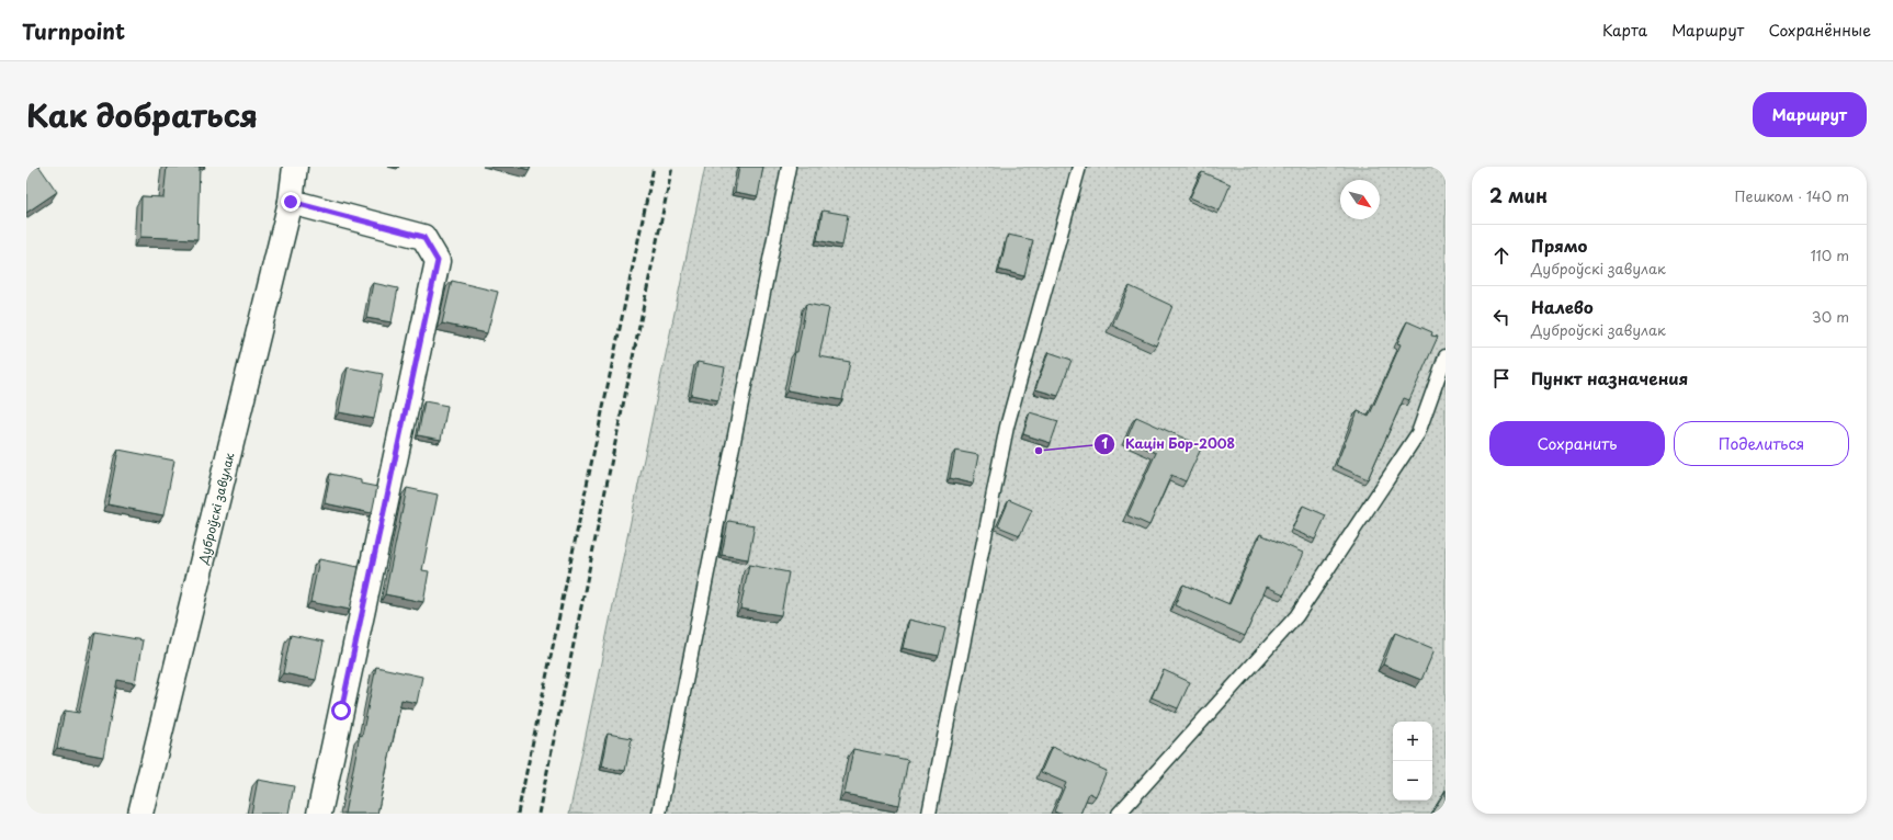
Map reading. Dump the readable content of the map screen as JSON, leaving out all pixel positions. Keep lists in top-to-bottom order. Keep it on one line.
{"streets":{"street":["Дуброўскі завулак"]},"places":["Кацін Бор-2008"],"north":"bottom right","page":{"header":"Turnpoint","nav":["Карта","Маршрут","Сохранённые"],"title":"Как добраться","buttons":["Маршрут",["Сохранить","Поделиться"]],"heading":["2 мин","Пешком · 140 m"],"list":[["Прямо","Дуброўскі завулак","110 m"],["Налево","Дуброўскі завулак","30 m"],"Пункт назначения"],"map_buttons":["+","−"]}}
